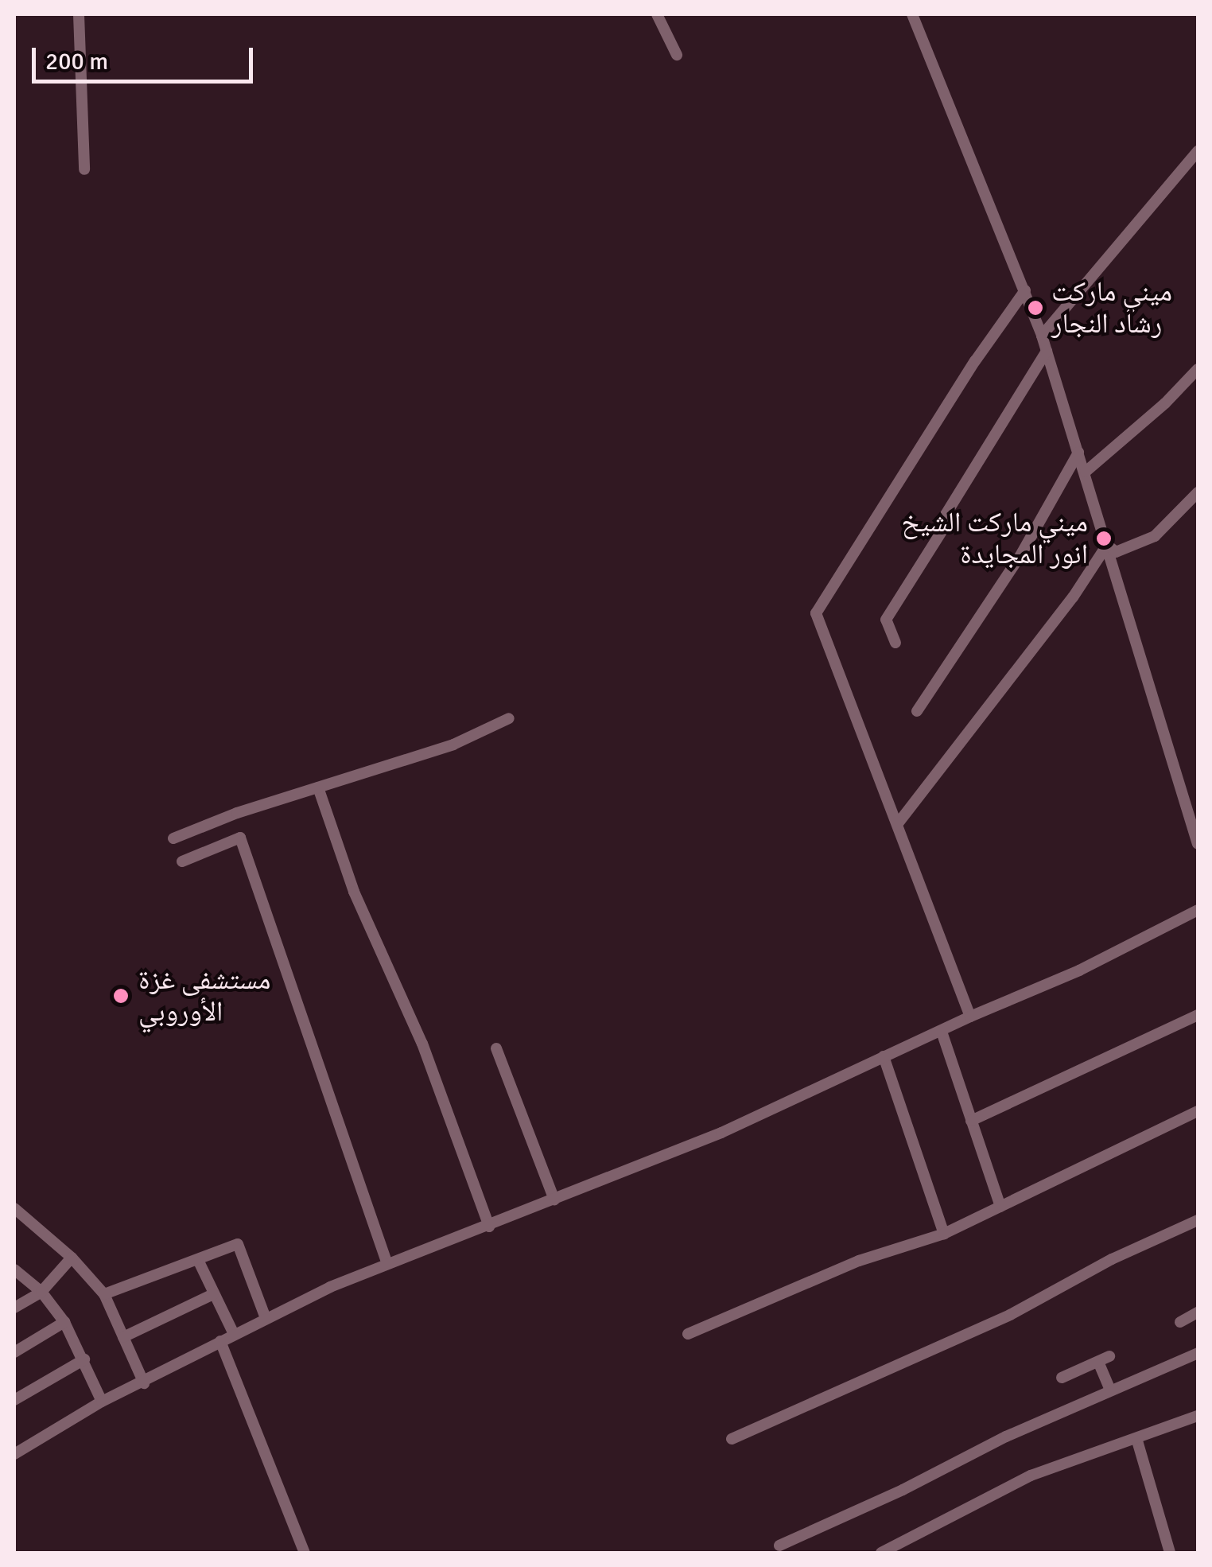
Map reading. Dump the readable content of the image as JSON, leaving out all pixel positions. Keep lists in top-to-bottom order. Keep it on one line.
{"places":["ميني ماركت رشاد النجار","ميني ماركت الشيخ انور المجايدة","مستشفى غزة الأوروبي"],"scale_bar":"200 m"}
